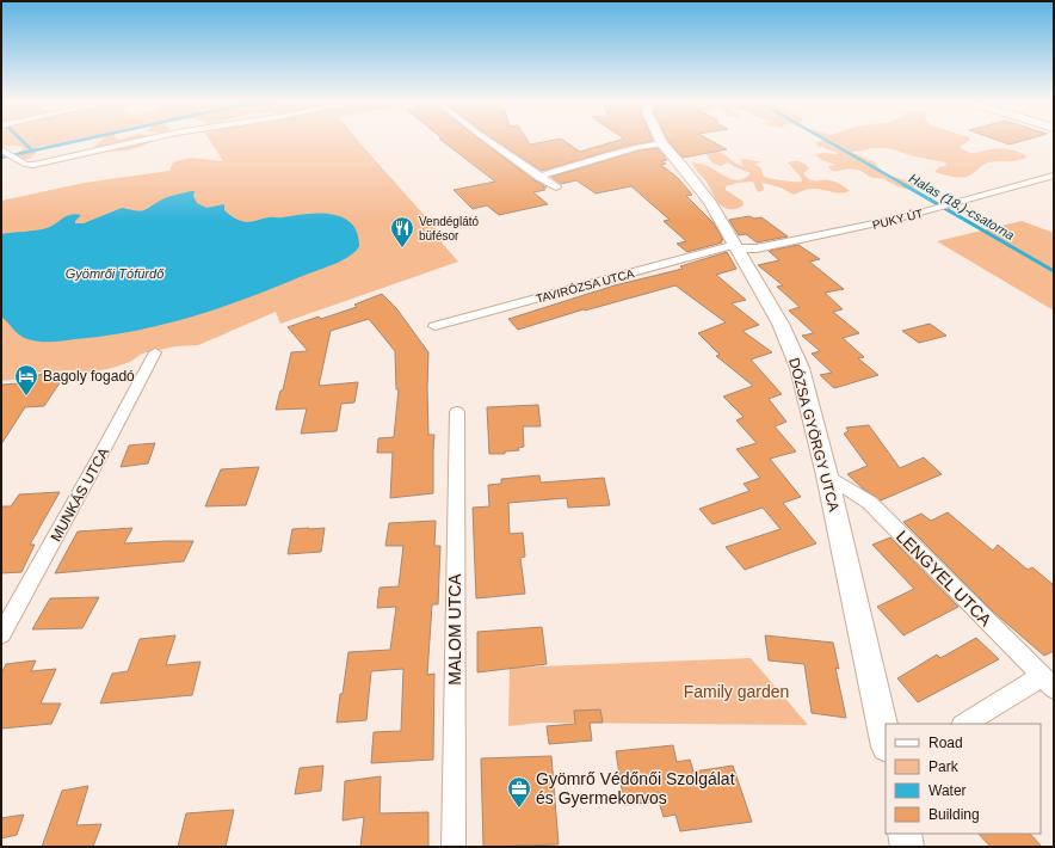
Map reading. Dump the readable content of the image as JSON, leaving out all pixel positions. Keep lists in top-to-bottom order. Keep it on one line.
{"streets":{"main road":["DÓZSA GYÖRGY UTCA"],"street":["PUKY ÚT","TAVIRÓZSA UTCA","MUNKÁS UTCA","LENGYEL UTCA","MALOM UTCA"]},"crossings":[["PUKY ÚT","TAVIRÓZSA UTCA"],["PUKY ÚT","DÓZSA GYÖRGY UTCA"],["TAVIRÓZSA UTCA","DÓZSA GYÖRGY UTCA"],["DÓZSA GYÖRGY UTCA","LENGYEL UTCA"]],"water":["Halas (18.)-csatorna","Gyömrői Tófürdő"],"parks":["Family garden"],"places":{"restaurant":["Vendéglátó büfésor"],"hotel":["Bagoly fogadó"],"office":["Gyömrő Védőnői Szolgálat és Gyermekorvos"]},"legend":["Road","Park","Water","Building"]}
